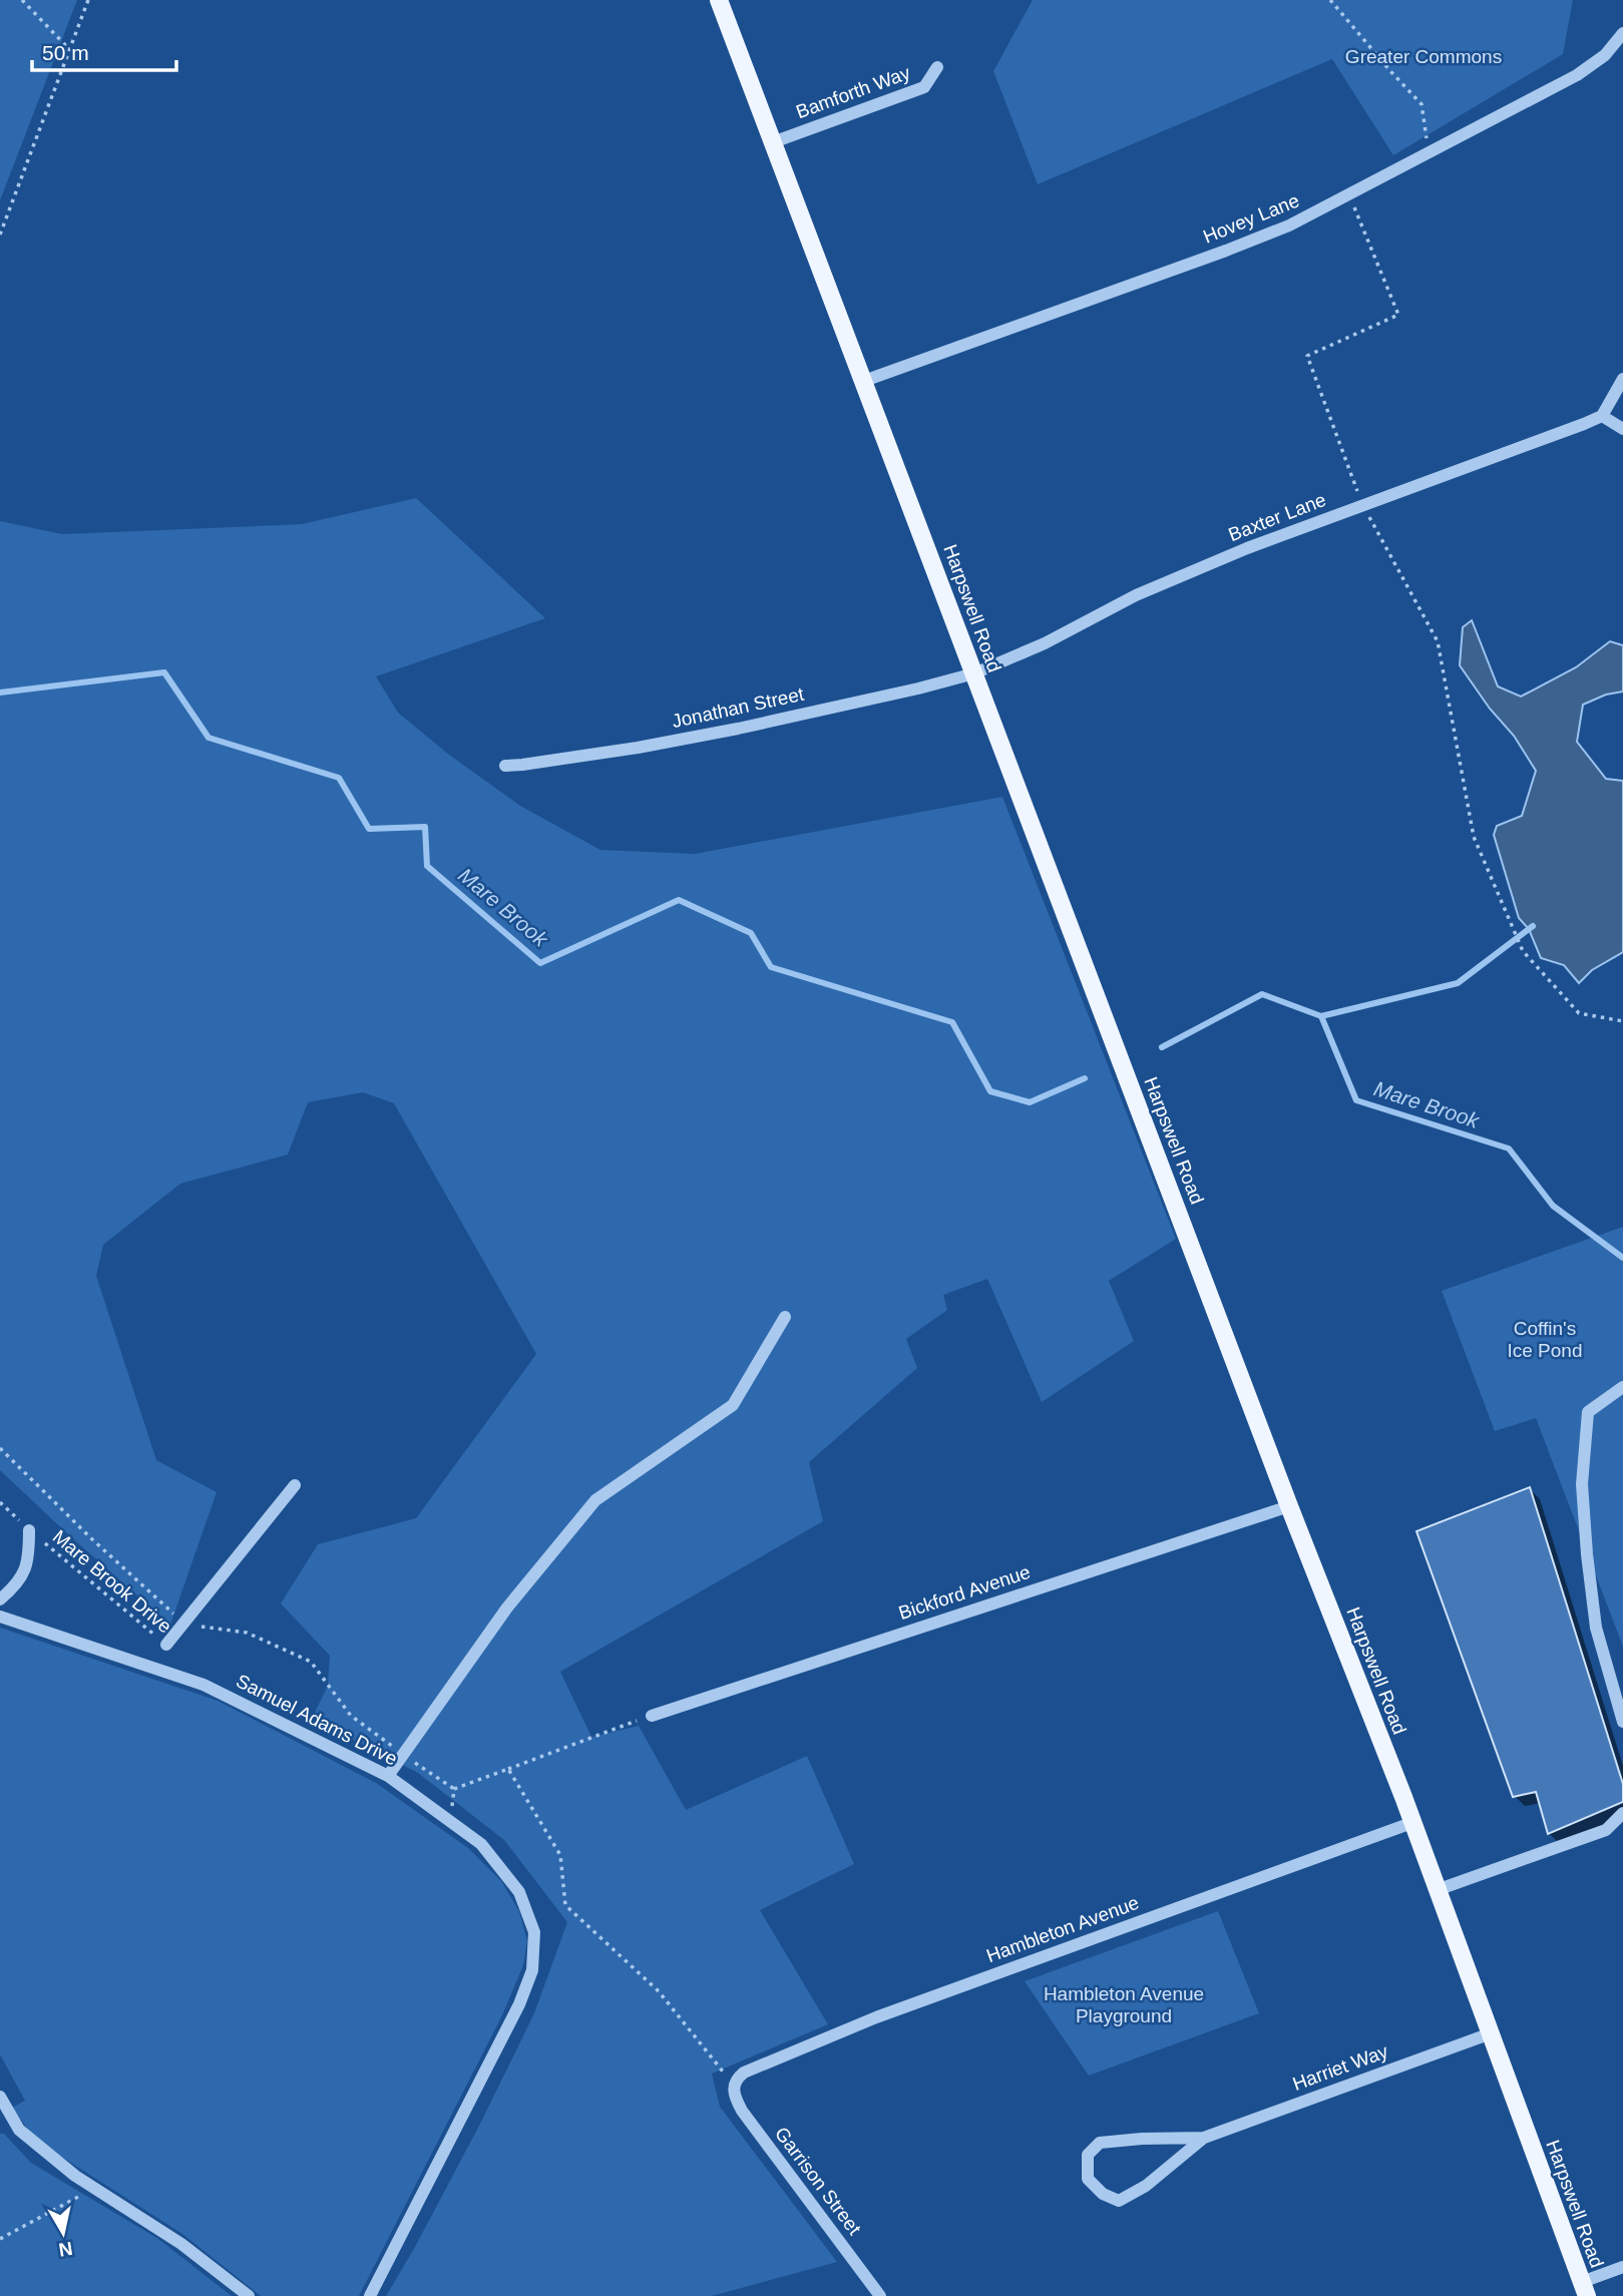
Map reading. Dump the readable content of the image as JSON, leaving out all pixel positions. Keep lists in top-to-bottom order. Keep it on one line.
{"streets":{"main road":["Harpswell Road"],"street":["Bamforth Way","Hovey Lane","Baxter Lane","Jonathan Street","Bickford Avenue","Samuel Adams Drive","Hambleton Avenue","Harriet Way","Garrison Street"],"path":["Mare Brook Drive"]},"crossings":[["Bamforth Way","Harpswell Road"],["Hovey Lane","Harpswell Road"],["Baxter Lane","Harpswell Road"],["Baxter Lane","Jonathan Street"],["Harpswell Road","Jonathan Street"],["Harpswell Road","Bickford Avenue"],["Harpswell Road","Hambleton Avenue"],["Harpswell Road","Harriet Way"],["Hambleton Avenue","Garrison Street"]],"water":["Mare Brook"],"parks":["Greater Commons","Coffin's Ice Pond","Hambleton Avenue Playground"],"scale_bar":"50 m","north":"bottom"}
